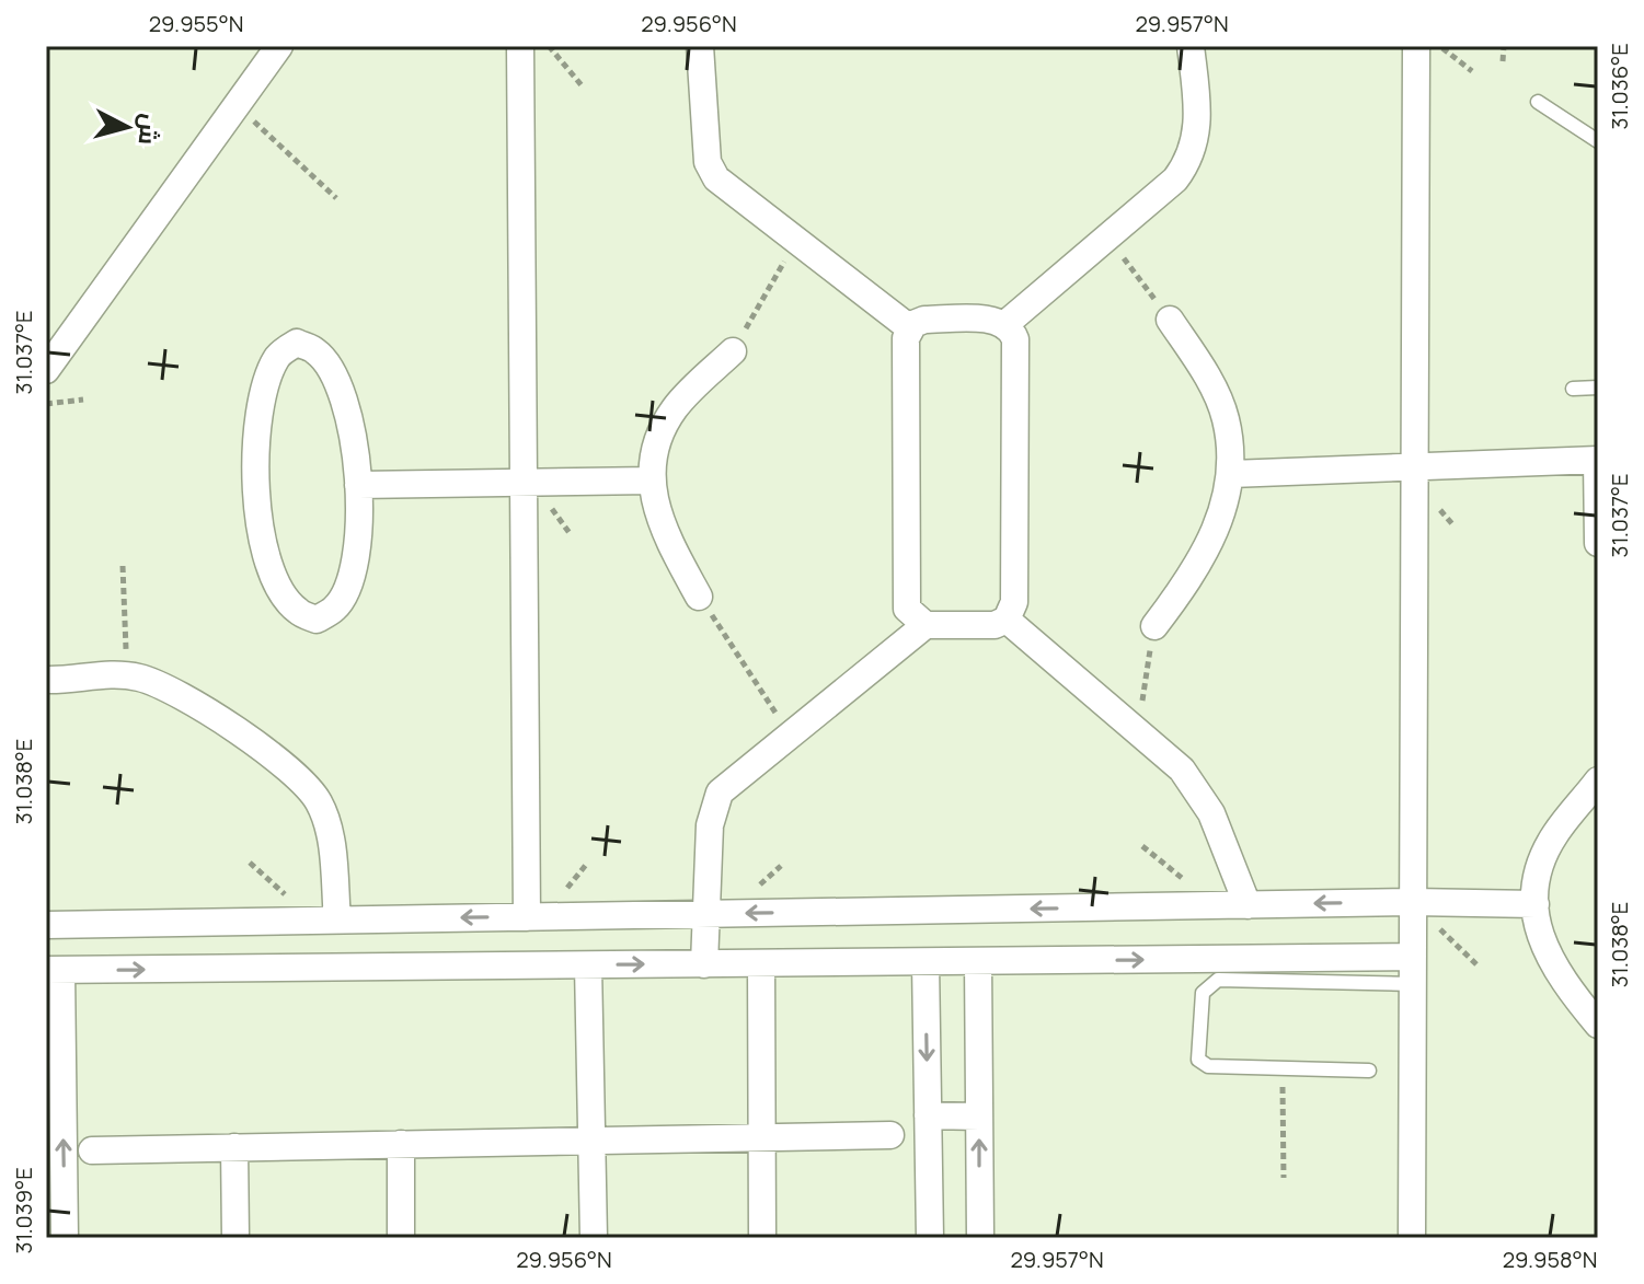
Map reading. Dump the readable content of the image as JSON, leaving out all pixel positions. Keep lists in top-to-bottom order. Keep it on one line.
{"north":"right","coordinates":["29.955°N","29.956°N","29.957°N","31.036°E","31.037°E","31.038°E","31.039°E","29.958°N"]}
